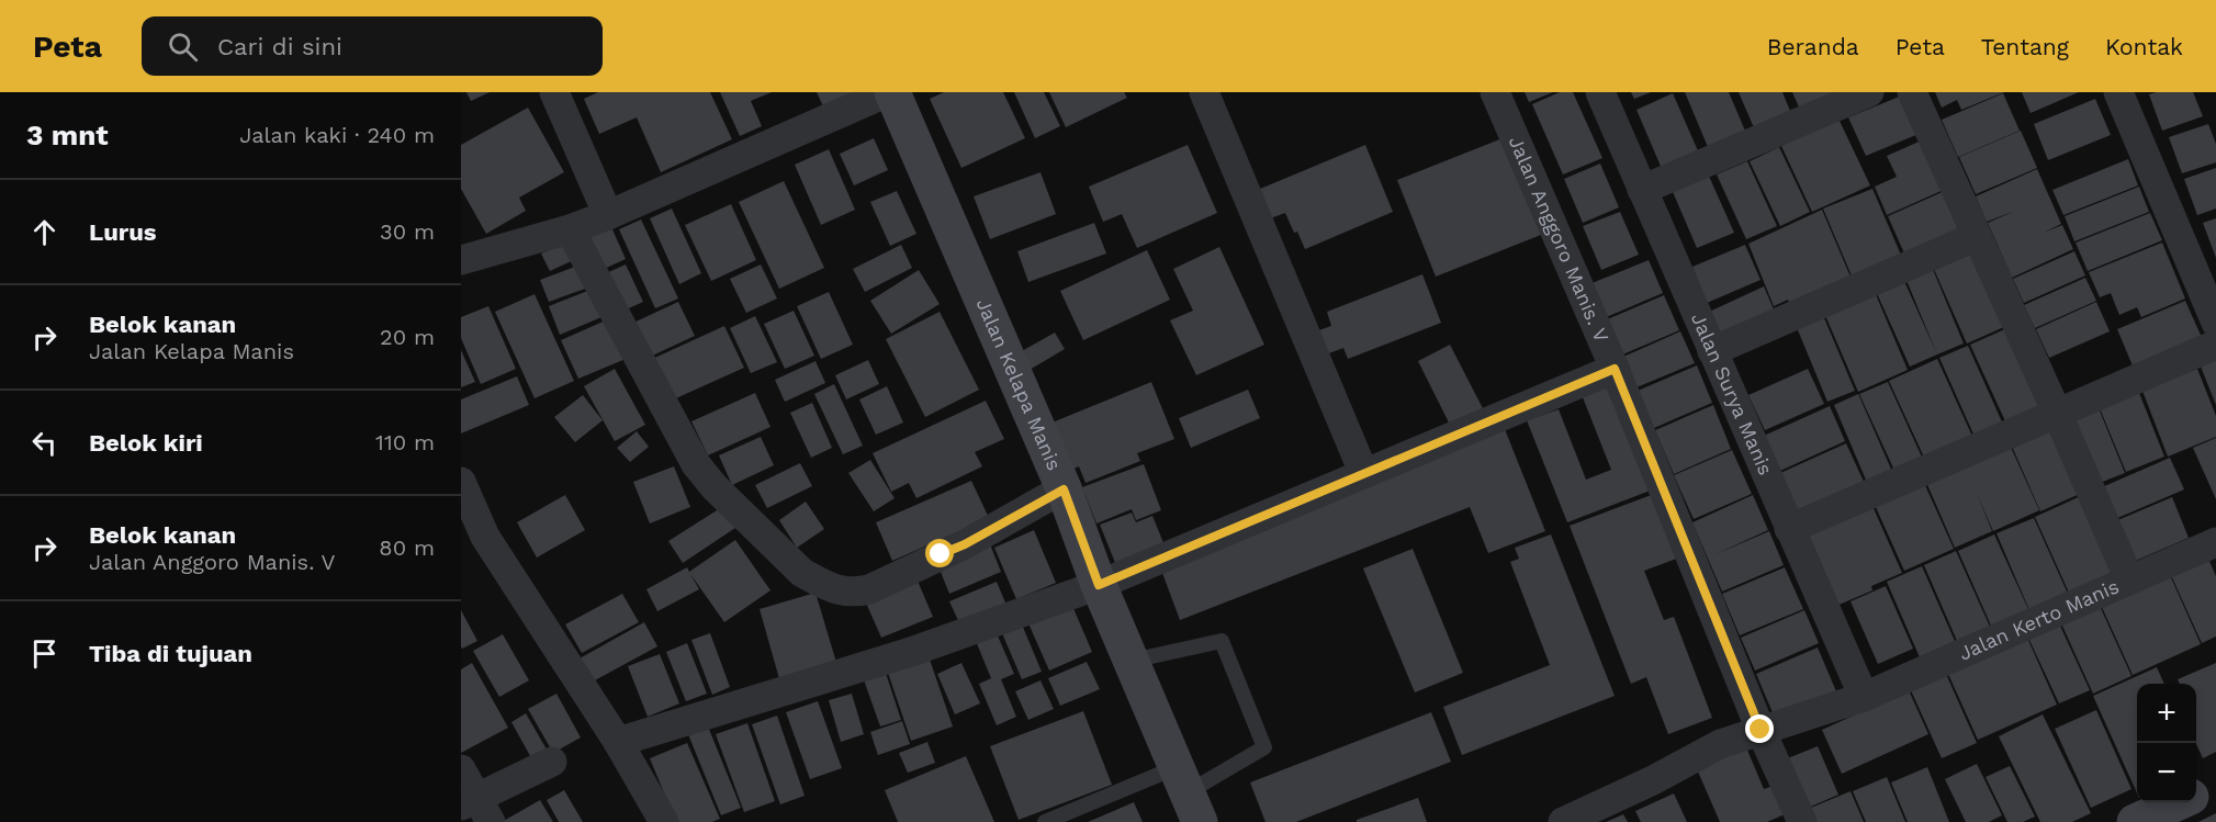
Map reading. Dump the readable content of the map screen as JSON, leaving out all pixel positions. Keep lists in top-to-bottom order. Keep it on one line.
{"streets":{"street":["Jalan Anggoro Manis. V","Jalan Kelapa Manis","Jalan Surya Manis","Jalan Kerto Manis"]},"crossings":[["Jalan Anggoro Manis. V","Jalan Kerto Manis"],["Jalan Surya Manis","Jalan Kerto Manis"]],"page":{"header":"Peta","search":"Cari di sini","nav":["Beranda","Peta","Tentang","Kontak"],"heading":["3 mnt","Jalan kaki · 240 m"],"list":[["Lurus","30 m"],["Belok kanan","Jalan Kelapa Manis","20 m"],["Belok kiri","110 m"],["Belok kanan","Jalan Anggoro Manis. V","80 m"],"Tiba di tujuan"],"map_buttons":["+","−"]}}
